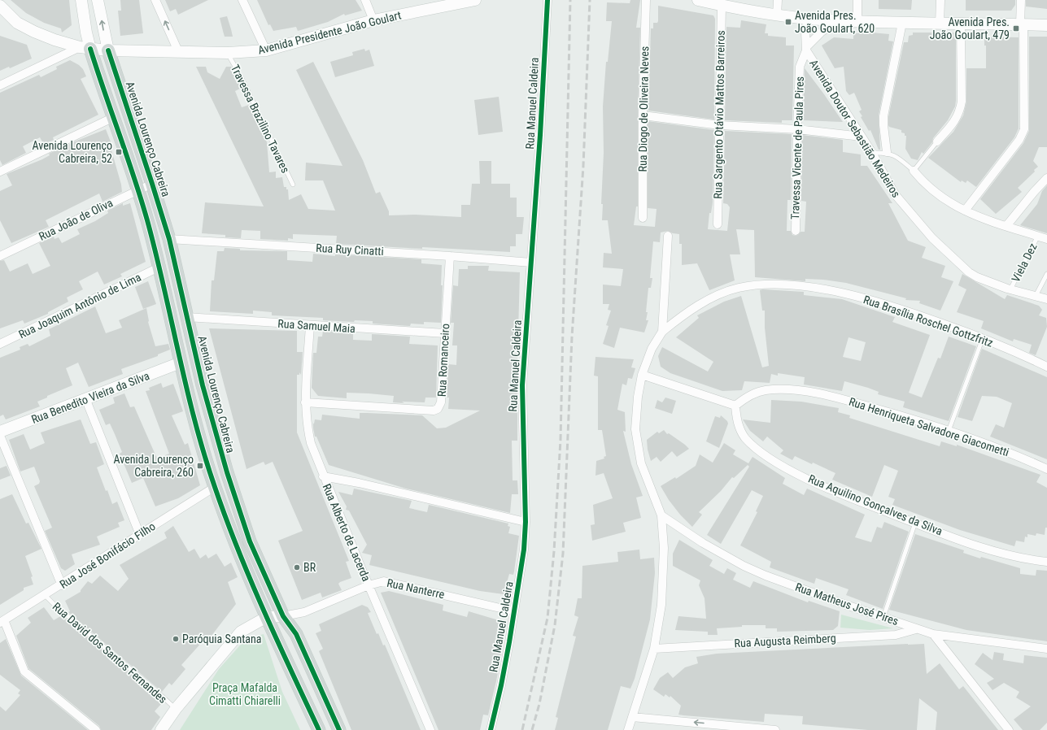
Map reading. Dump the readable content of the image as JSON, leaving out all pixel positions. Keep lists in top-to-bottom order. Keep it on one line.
{"streets":{"main road":["Avenida Presidente João Goulart","Avenida Lourenço Cabreira","Rua Benedito Vieira da Silva"],"street":["Rua Manuel Caldeira","Rua Diogo de Oliveira Neves","Rua Sargento Otávio Mattos Barreiros","Avenida Doutor Sebastião Medeiros","Travessa Vicente de Paula Pires","Rua João de Oliva","Rua Ruy Cinatti","Rua Joaquim Antônio de Lima","Rua Brasília Roschel Gottzfritz","Rua Samuel Maia","Rua Romanceiro","Rua Henriqueta Salvadore Giacometti","Rua Aquilino Gonçalves da Silva","Rua Alberto de Lacerda","Rua José Bonifácio Filho","Rua Nanterre","Rua Matheus José Pires","Rua Augusta Reimberg"],"lane":["Travessa Brazilino Tavares","Viela Dez","Rua David dos Santos Fernandes"]},"crossings":[["Avenida Presidente João Goulart","Travessa Brazilino Tavares"],["Avenida Presidente João Goulart","Avenida Lourenço Cabreira"],["Rua Manuel Caldeira","Rua Ruy Cinatti"],["Rua Manuel Caldeira","Rua Nanterre"],["Avenida Doutor Sebastião Medeiros","Travessa Vicente de Paula Pires"],["Avenida Doutor Sebastião Medeiros","Viela Dez"],["Avenida Lourenço Cabreira","Rua João de Oliva"],["Avenida Lourenço Cabreira","Rua Ruy Cinatti"],["Avenida Lourenço Cabreira","Rua Samuel Maia"],["Avenida Lourenço Cabreira","Rua Nanterre"],["Rua Ruy Cinatti","Rua Romanceiro"],["Rua Samuel Maia","Rua Romanceiro"],["Rua Samuel Maia","Rua Alberto de Lacerda"],["Rua Romanceiro","Rua Alberto de Lacerda"],["Rua Henriqueta Salvadore Giacometti","Rua Aquilino Gonçalves da Silva"],["Rua Alberto de Lacerda","Rua Nanterre"],["Rua José Bonifácio Filho","Rua David dos Santos Fernandes"],["Rua Matheus José Pires","Rua Augusta Reimberg"]],"parks":["Praça Mafalda Cimatti Chiarelli"],"places":{"transit":["Avenida Pres. João Goulart, 620","Avenida Pres. João Goulart, 479","Avenida Lourenço Cabreira, 52","Avenida Lourenço Cabreira, 260"],"other":["BR","Paróquia Santana"]}}
